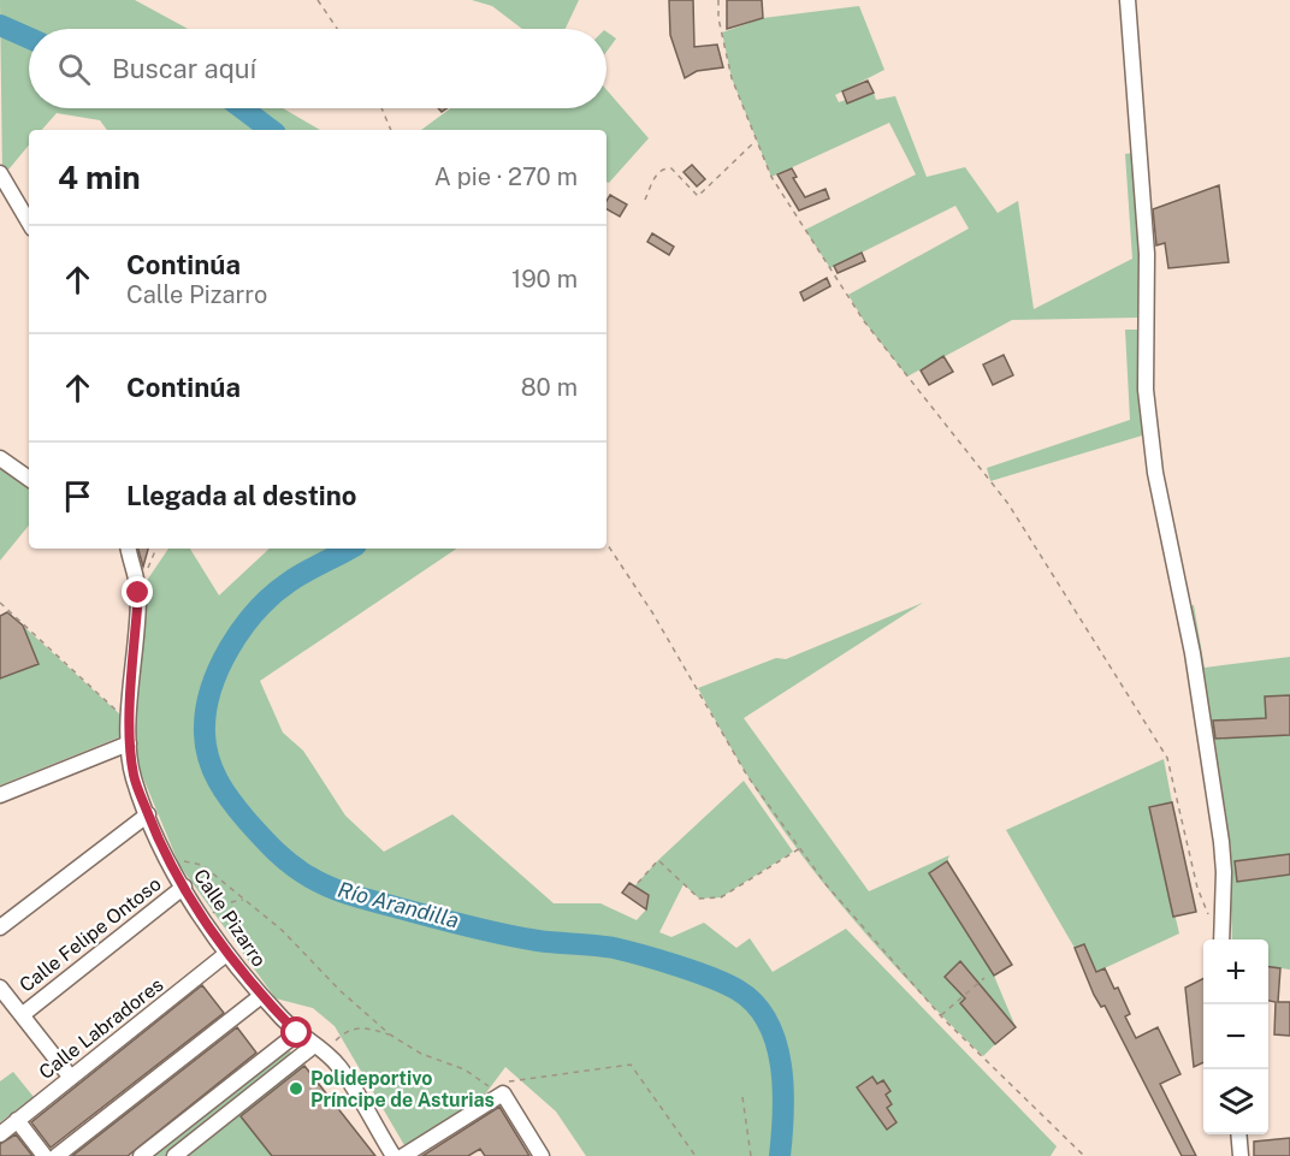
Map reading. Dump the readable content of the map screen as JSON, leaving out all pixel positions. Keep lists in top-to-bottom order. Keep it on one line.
{"streets":{"street":["Calle Pizarro","Calle Felipe Ontoso","Calle Labradores"]},"crossings":[["Calle Pizarro","Calle Felipe Ontoso"],["Calle Pizarro","Calle Labradores"]],"water":["Río Arandilla"],"places":["Polideportivo Príncipe de Asturias"],"page":{"search":"Buscar aquí","heading":["4 min","A pie · 270 m"],"list":[["Continúa","Calle Pizarro","190 m"],["Continúa","80 m"],"Llegada al destino"],"map_buttons":["+","−"]}}
